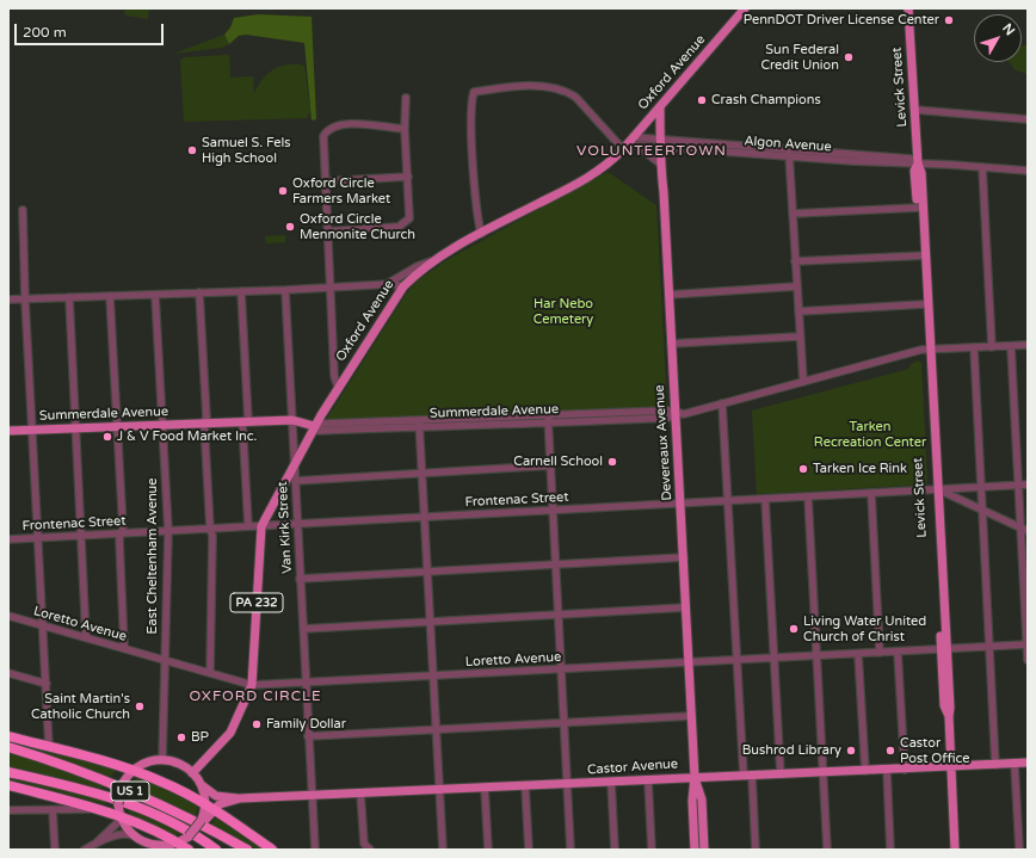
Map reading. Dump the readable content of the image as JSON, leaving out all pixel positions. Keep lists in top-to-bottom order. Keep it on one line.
{"streets":{"highway":["US 1"],"main road":["Oxford Avenue","Levick Street","Summerdale Avenue","Devereaux Avenue","PA 232","Castor Avenue"],"street":["Algon Avenue","Frontenac Street","Van Kirk Street","East Cheltenham Avenue","Loretto Avenue"]},"crossings":[["Oxford Avenue","Algon Avenue"],["Oxford Avenue","Summerdale Avenue"],["Oxford Avenue","Devereaux Avenue"],["Oxford Avenue","Frontenac Street"],["Oxford Avenue","Van Kirk Street"],["Oxford Avenue","Loretto Avenue"],["Levick Street","Algon Avenue"],["Levick Street","Summerdale Avenue"],["Levick Street","Frontenac Street"],["Levick Street","Loretto Avenue"],["Levick Street","Castor Avenue"],["Algon Avenue","Devereaux Avenue"],["Summerdale Avenue","Devereaux Avenue"],["Summerdale Avenue","Van Kirk Street"],["Summerdale Avenue","East Cheltenham Avenue"],["Devereaux Avenue","Frontenac Street"],["Devereaux Avenue","Loretto Avenue"],["Devereaux Avenue","Castor Avenue"],["Frontenac Street","Van Kirk Street"],["Frontenac Street","East Cheltenham Avenue"],["Van Kirk Street","Loretto Avenue"],["Van Kirk Street","Castor Avenue"],["East Cheltenham Avenue","Loretto Avenue"],["Castor Avenue","US 1"]],"districts":["VOLUNTEERTOWN","OXFORD CIRCLE"],"parks":["Har Nebo Cemetery","Tarken Recreation Center"],"places":["PennDOT Driver License Center","Sun Federal Credit Union","Crash Champions","Samuel S. Fels High School","Oxford Circle Farmers Market","Oxford Circle Mennonite Church","J & V Food Market Inc.","Carnell School","Tarken Ice Rink","Living Water United Church of Christ","Saint Martin's Catholic Church","Family Dollar","BP","Bushrod Library","Castor Post Office"],"scale_bar":"200 m","north":"top right"}
